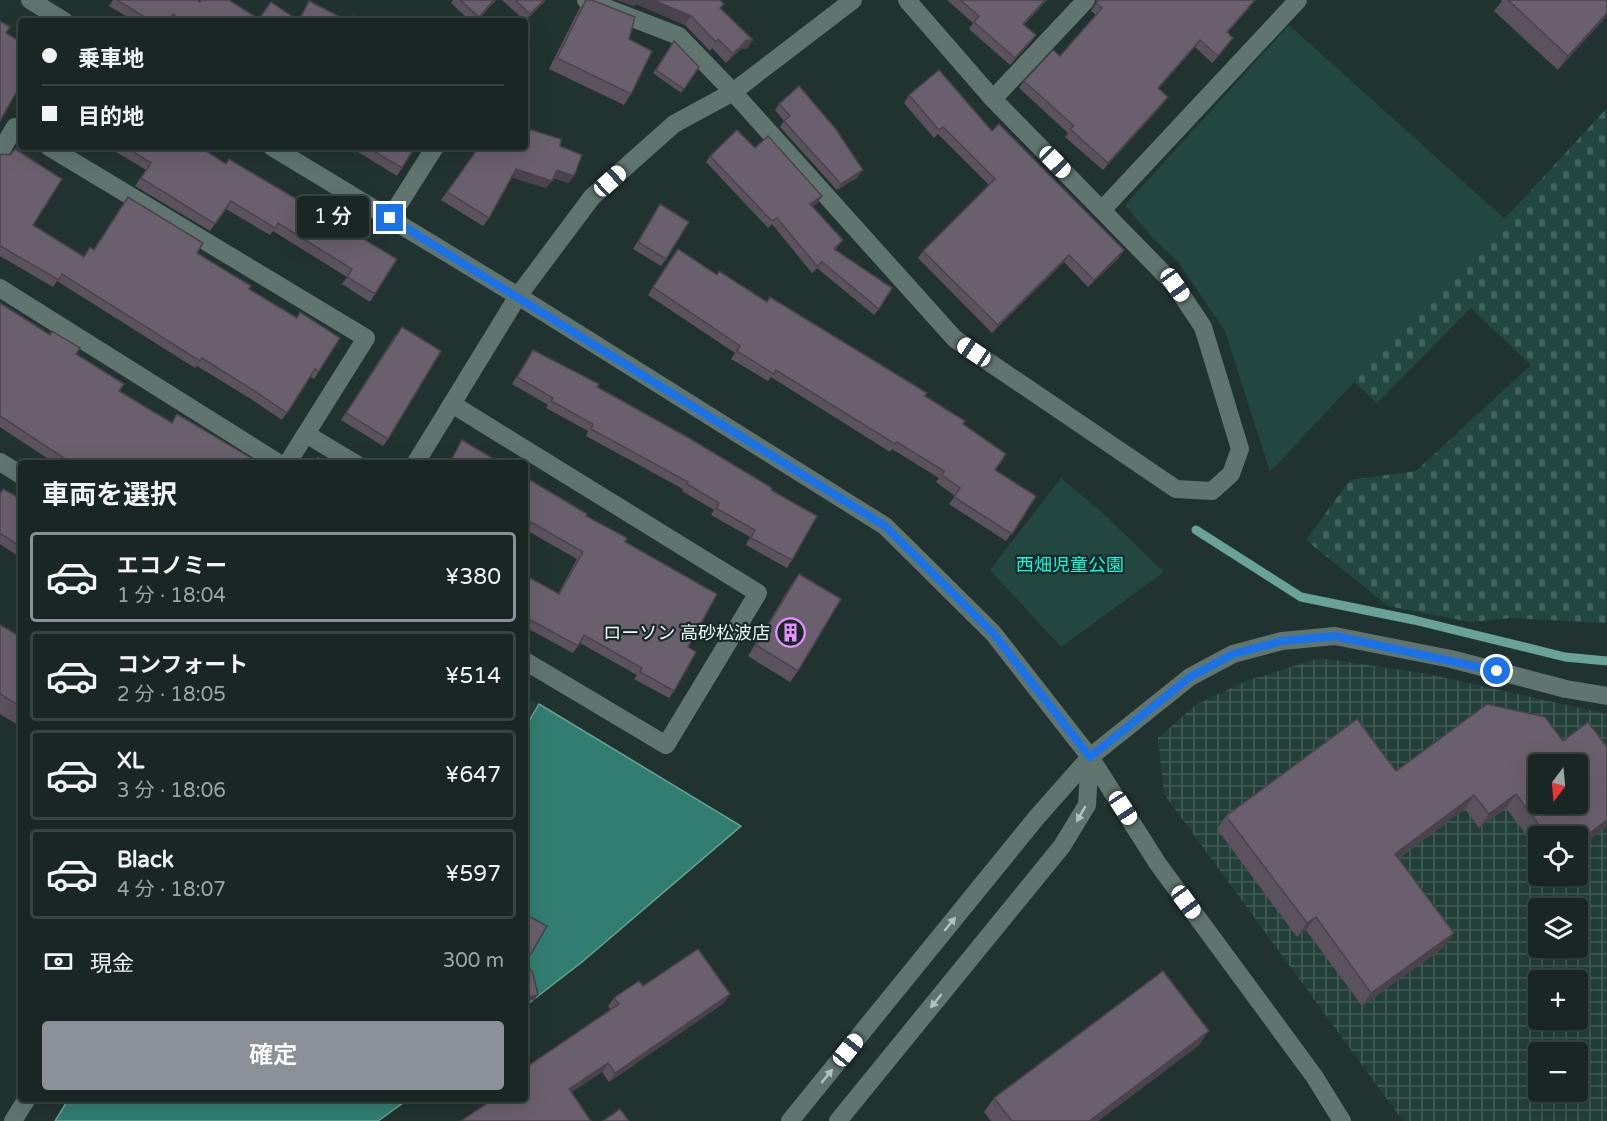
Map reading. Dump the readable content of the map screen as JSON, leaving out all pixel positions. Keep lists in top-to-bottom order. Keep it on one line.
{"parks":["西畑児童公園"],"places":{"building":["ローソン 高砂松波店"]},"north":"bottom","page":{"banner":["乗車地","目的地"],"bubble":"1 分","heading":"車両を選択","list":[{"name":"エコノミー","note":"1 分 · 18:04","value":"¥380"},{"name":"コンフォート","note":"2 分 · 18:05","value":"¥514"},{"name":"XL","note":"3 分 · 18:06","value":"¥647"},{"name":"Black","note":"4 分 · 18:07","value":"¥597"}],"map_buttons":["+","−"],"pay":["現金","300 m"],"buttons":"確定"}}
